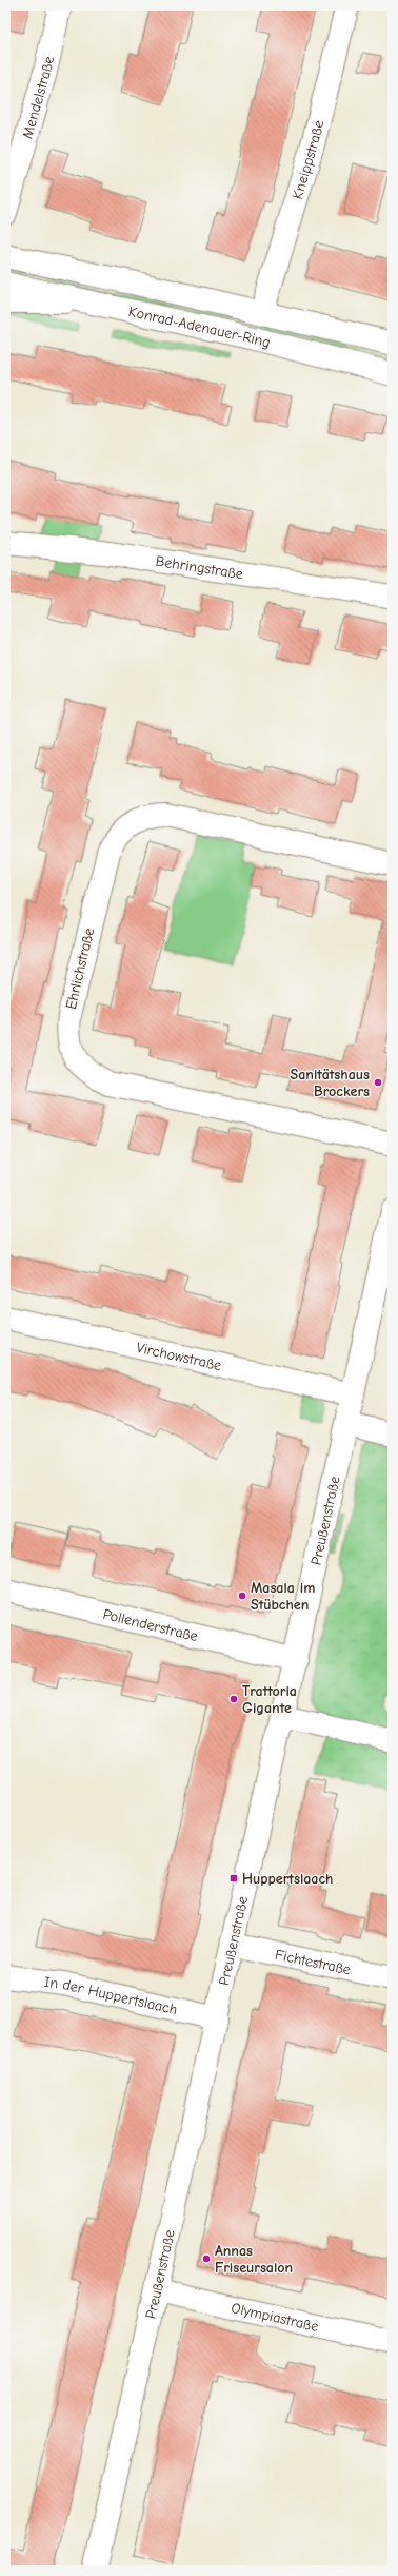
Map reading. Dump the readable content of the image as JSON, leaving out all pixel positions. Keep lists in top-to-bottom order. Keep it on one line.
{"streets":{"street":["Mendelstraße","Kneippstraße","Konrad-Adenauer-Ring","Behringstraße","Ehrlichstraße","Virchowstraße","Preußenstraße","Pollenderstraße","Fichtestraße","In der Huppertslaach","Olympiastraße"]},"crossings":[["Kneippstraße","Konrad-Adenauer-Ring"],["Virchowstraße","Preußenstraße"],["Preußenstraße","Pollenderstraße"],["Preußenstraße","Fichtestraße"],["Preußenstraße","In der Huppertslaach"],["Preußenstraße","Olympiastraße"]],"places":{"other":["Sanitätshaus Brockers","Masala im Stübchen","Trattoria Gigante","Annas Friseursalon"],"transit":["Huppertslaach"]}}
